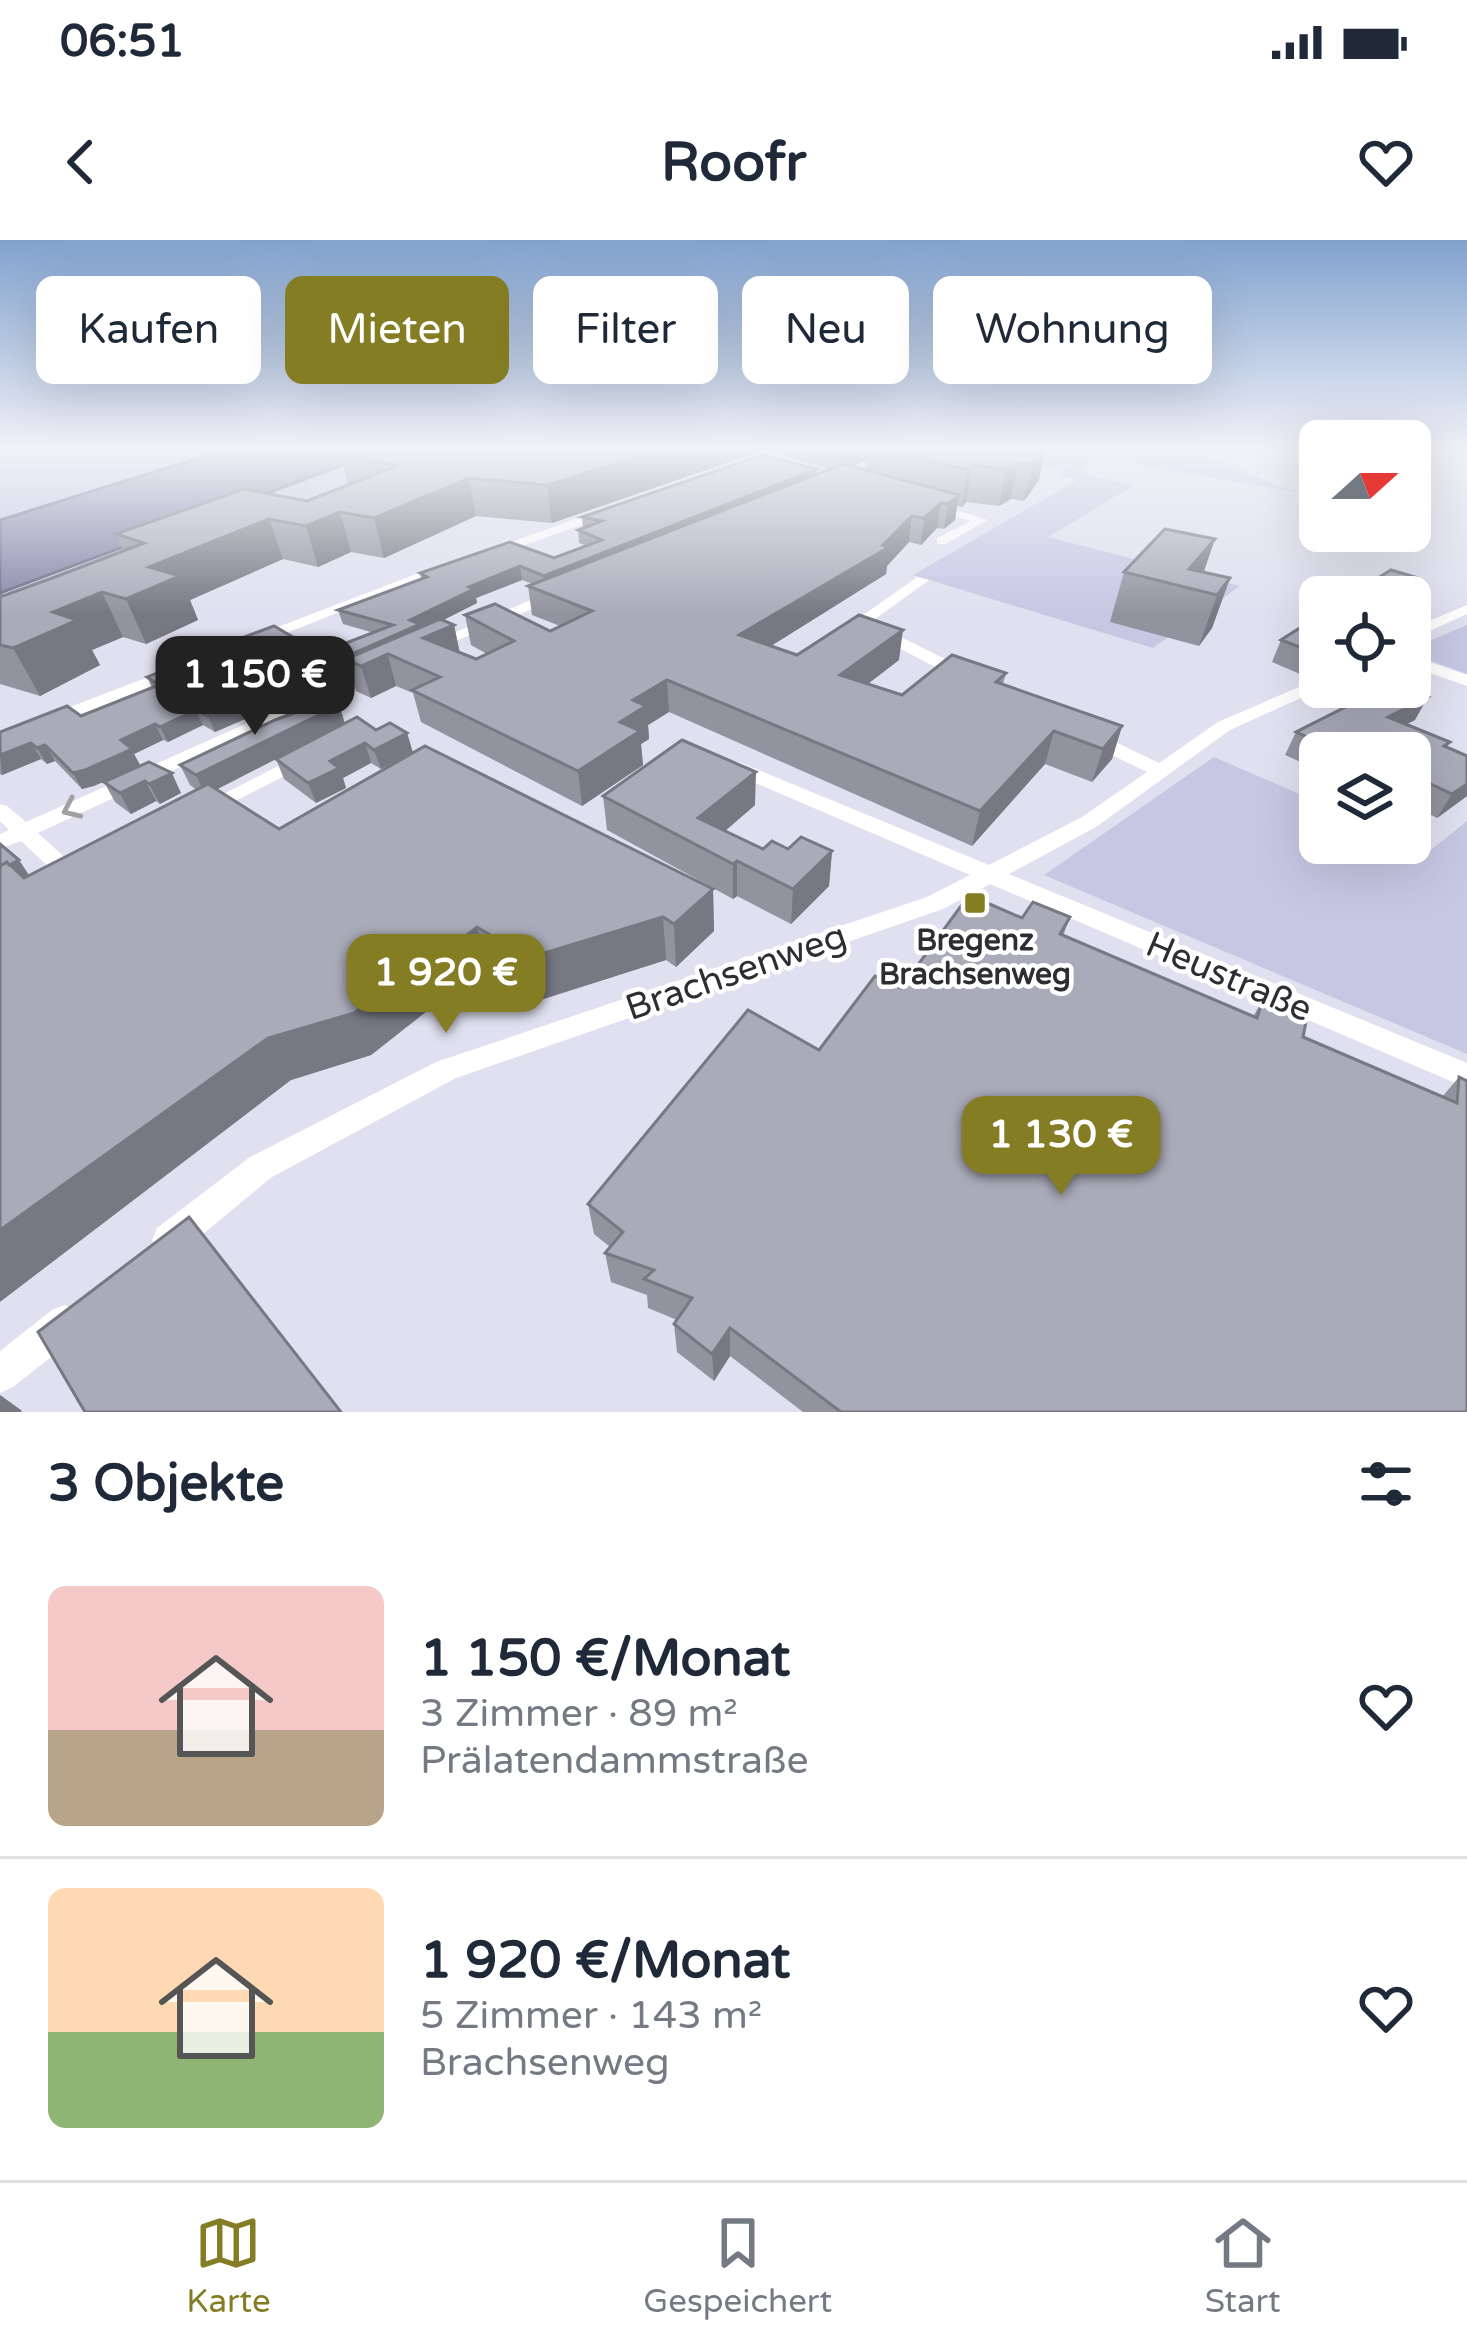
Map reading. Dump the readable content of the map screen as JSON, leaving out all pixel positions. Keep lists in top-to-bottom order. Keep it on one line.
{"streets":{"street":["Brachsenweg","Heustraße"]},"crossings":[["Brachsenweg","Heustraße"]],"places":{"transit":["Bregenz Brachsenweg"]},"north":"right","page":{"status":"06:51","header":"Roofr","chip":["Kaufen","Mieten","Filter","Neu","Wohnung"],"price":["1 150 €","1 920 €","1 130 €"],"heading":"3 Objekte","list":[{"name":"1 150 €/Monat","note":"3 Zimmer · 89 m² · Prälatendammstraße"},{"name":"1 920 €/Monat","note":"5 Zimmer · 143 m² · Brachsenweg"}],"tabs":["Karte","Gespeichert","Start"]}}
